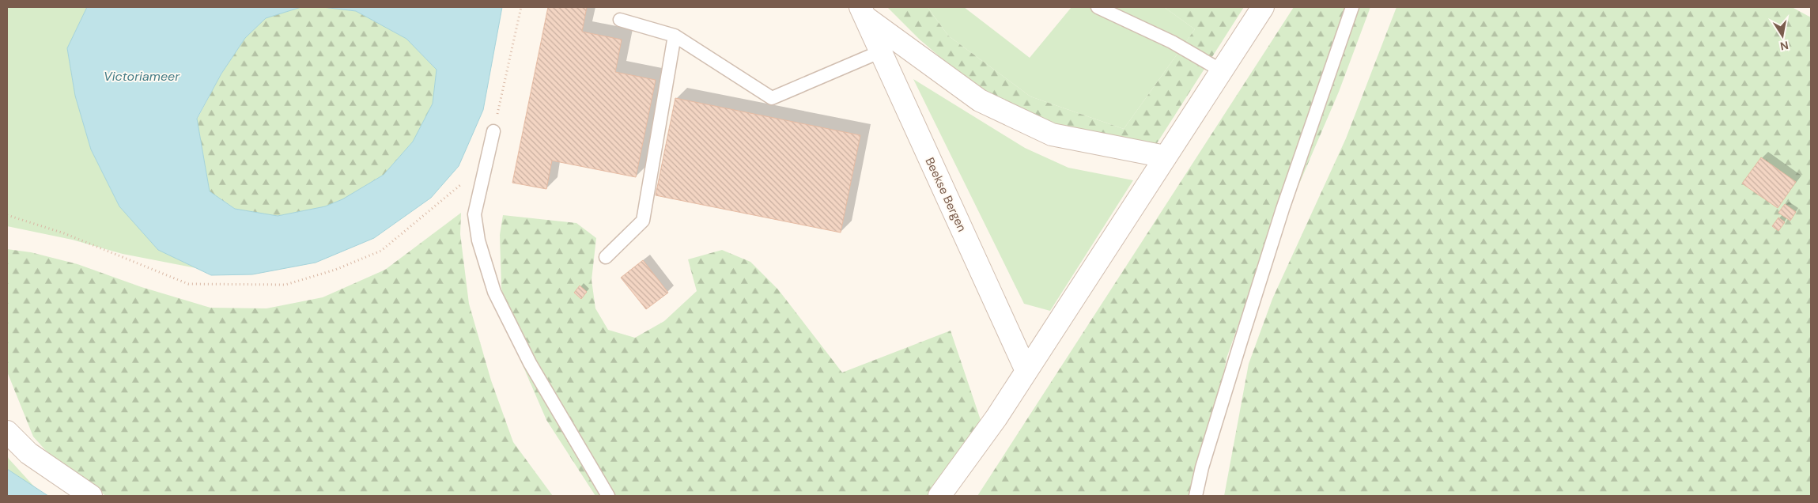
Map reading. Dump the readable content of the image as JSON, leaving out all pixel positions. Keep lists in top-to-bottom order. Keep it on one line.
{"streets":{"street":["Beekse Bergen"]},"water":["Victoriameer"],"north":"bottom"}
